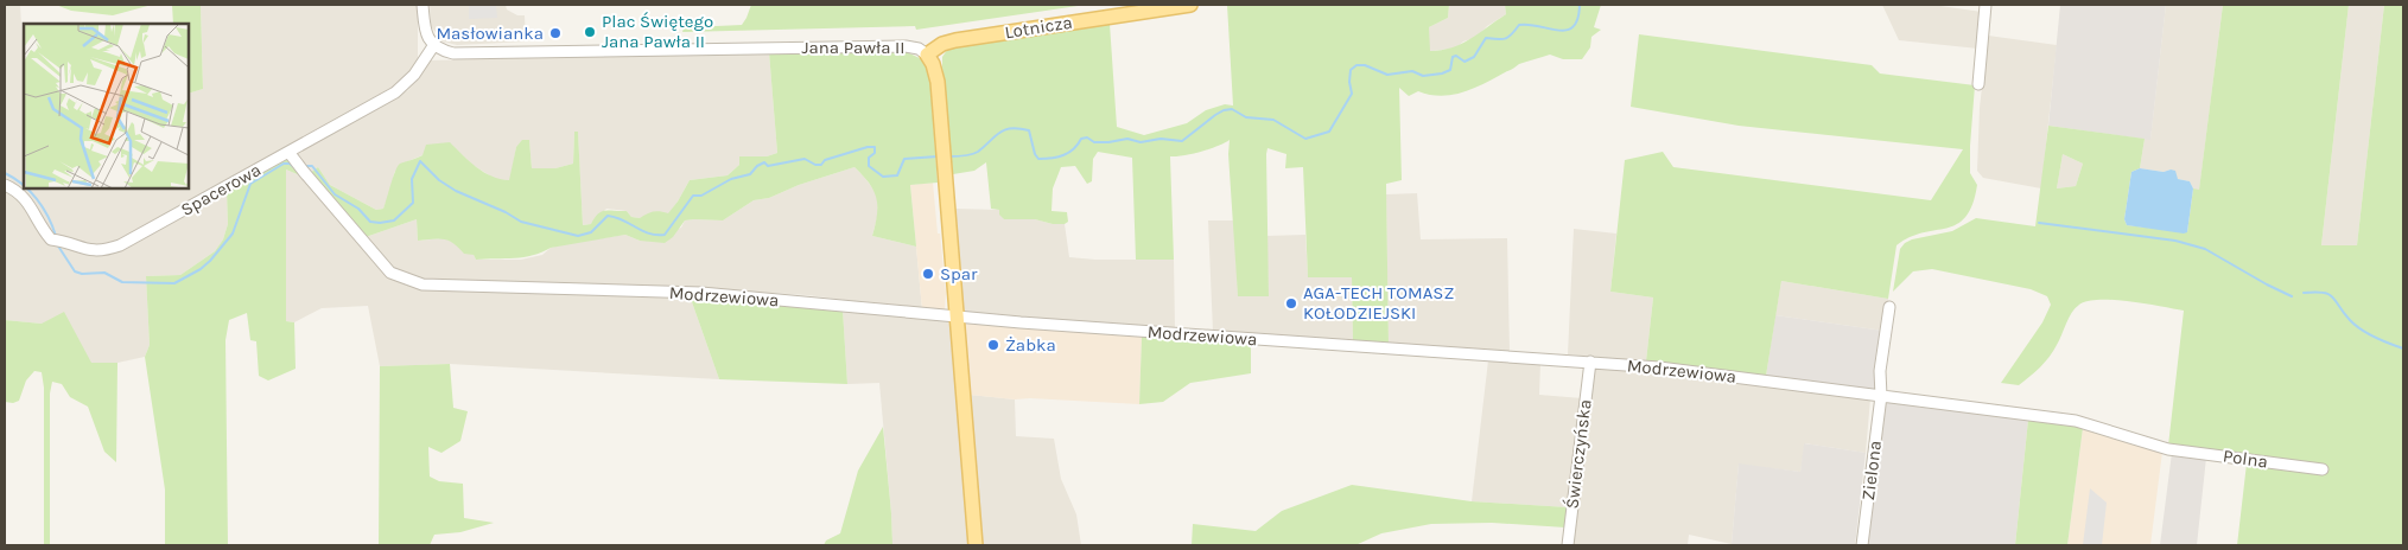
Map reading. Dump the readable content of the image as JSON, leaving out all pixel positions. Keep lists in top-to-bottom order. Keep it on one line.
{"streets":{"main road":["Lotnicza","Jana Pawła II"],"street":["Spacerowa","Modrzewiowa","Świerczyńska","Polna","Zielona"]},"crossings":[["Lotnicza","Jana Pawła II"],["Jana Pawła II","Spacerowa"],["Jana Pawła II","Modrzewiowa"],["Spacerowa","Modrzewiowa"],["Modrzewiowa","Świerczyńska"],["Modrzewiowa","Polna"],["Modrzewiowa","Zielona"]],"places":["Plac Świętego Jana Pawła II","Masłowianka","Spar","AGA-TECH TOMASZ KOŁODZIEJSKI","Żabka"]}
